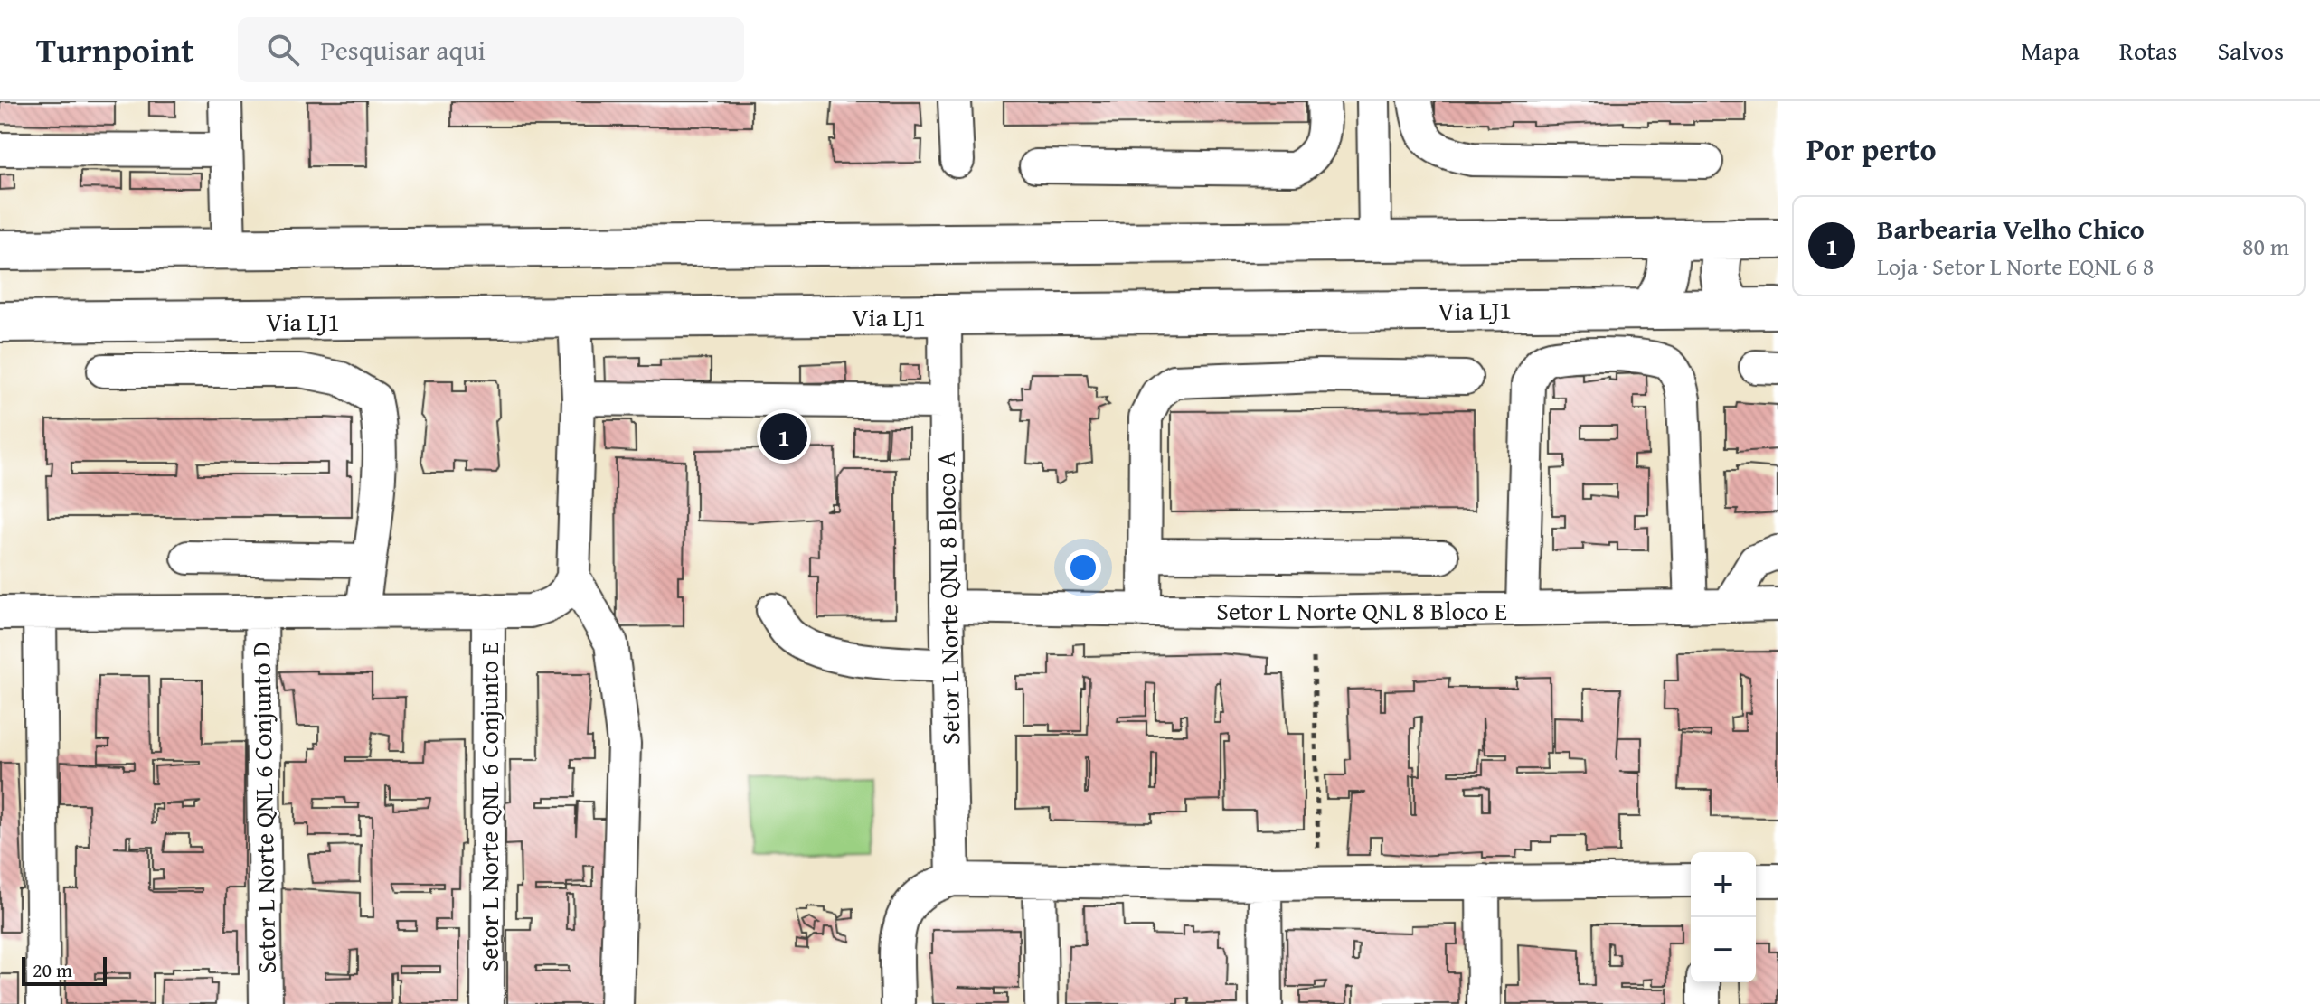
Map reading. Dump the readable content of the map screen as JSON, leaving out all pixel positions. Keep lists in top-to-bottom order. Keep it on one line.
{"streets":{"main road":["Via LJ1"],"street":["Setor L Norte QNL 8 Bloco A","Setor L Norte QNL 8 Bloco E","Setor L Norte QNL 6 Conjunto E","Setor L Norte QNL 6 Conjunto D"]},"crossings":[["Via LJ1","Setor L Norte QNL 8 Bloco A"],["Setor L Norte QNL 8 Bloco A","Setor L Norte QNL 8 Bloco E"]],"scale_bar":"20 m","page":{"header":"Turnpoint","search":"Pesquisar aqui","nav":["Mapa","Rotas","Salvos"],"heading":"Por perto","list":[{"mark":"1","name":"Barbearia Velho Chico","note":"Loja · Setor L Norte EQNL 6 8","value":"80 m"}],"pins":"1","map_buttons":["+","−"],"scale":"20 m"}}
